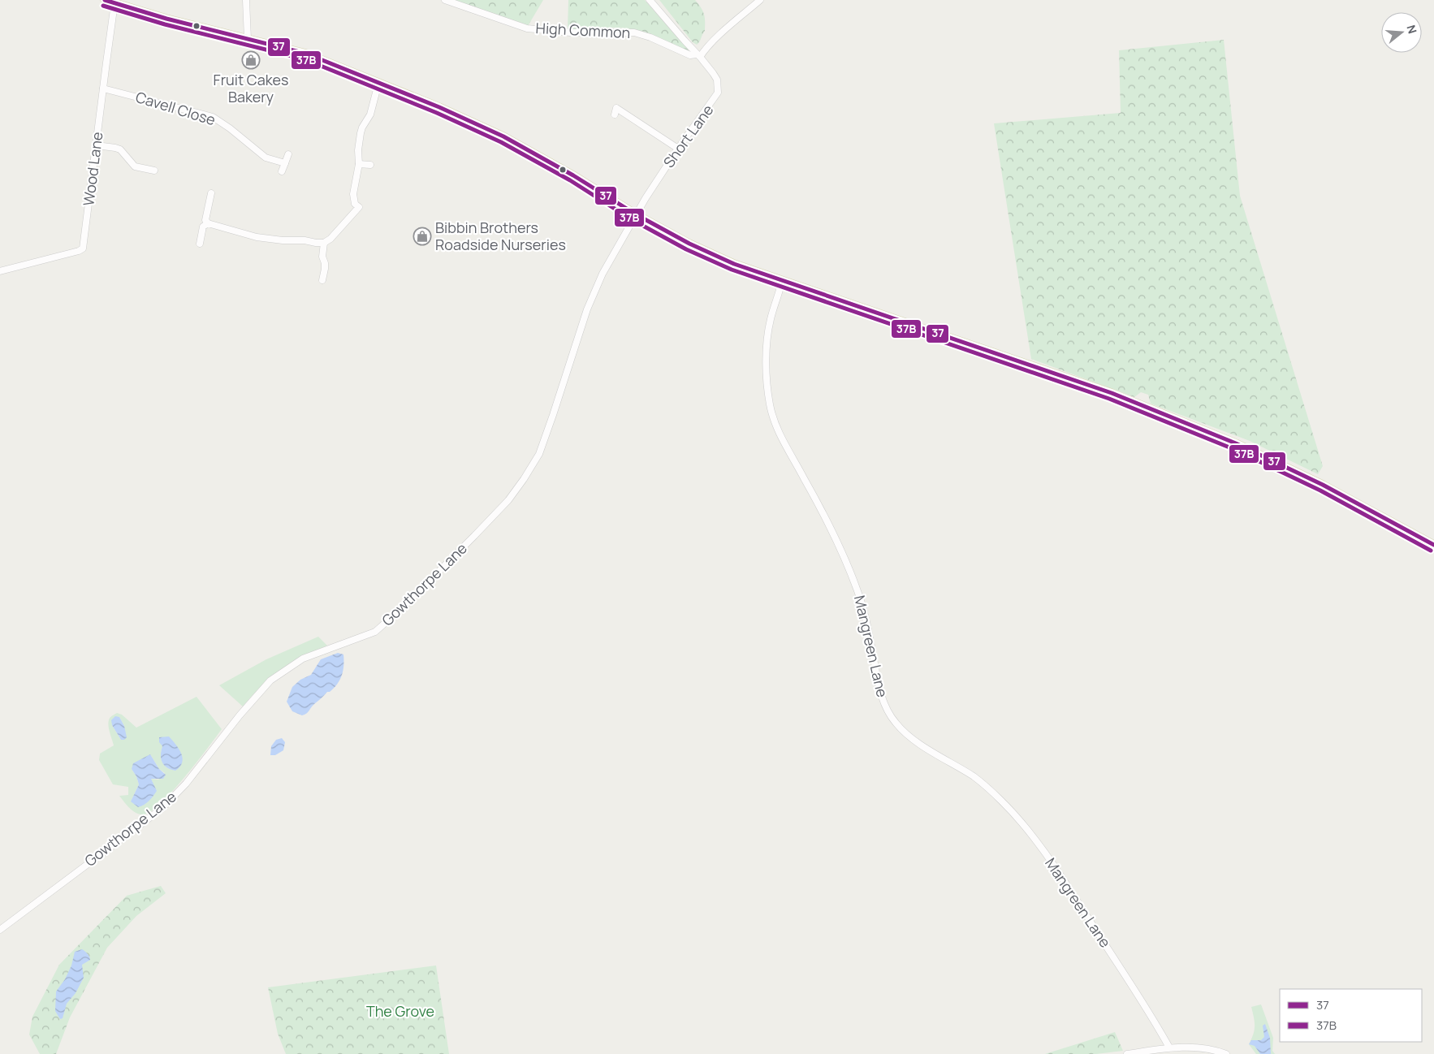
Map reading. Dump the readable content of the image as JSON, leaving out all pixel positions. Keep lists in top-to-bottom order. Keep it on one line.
{"streets":{"street":["High Common","Cavell Close","Short Lane","Wood Lane","Gowthorpe Lane","Mangreen Lane"]},"crossings":[["High Common","Short Lane"],["Cavell Close","Wood Lane"],["Short Lane","Gowthorpe Lane"]],"parks":["The Grove"],"places":{"shop":["Fruit Cakes Bakery","Bibbin Brothers Roadside Nurseries"]},"lines":["transit line 37","transit line 37B"],"legend":["37","37B"],"north":"right"}
